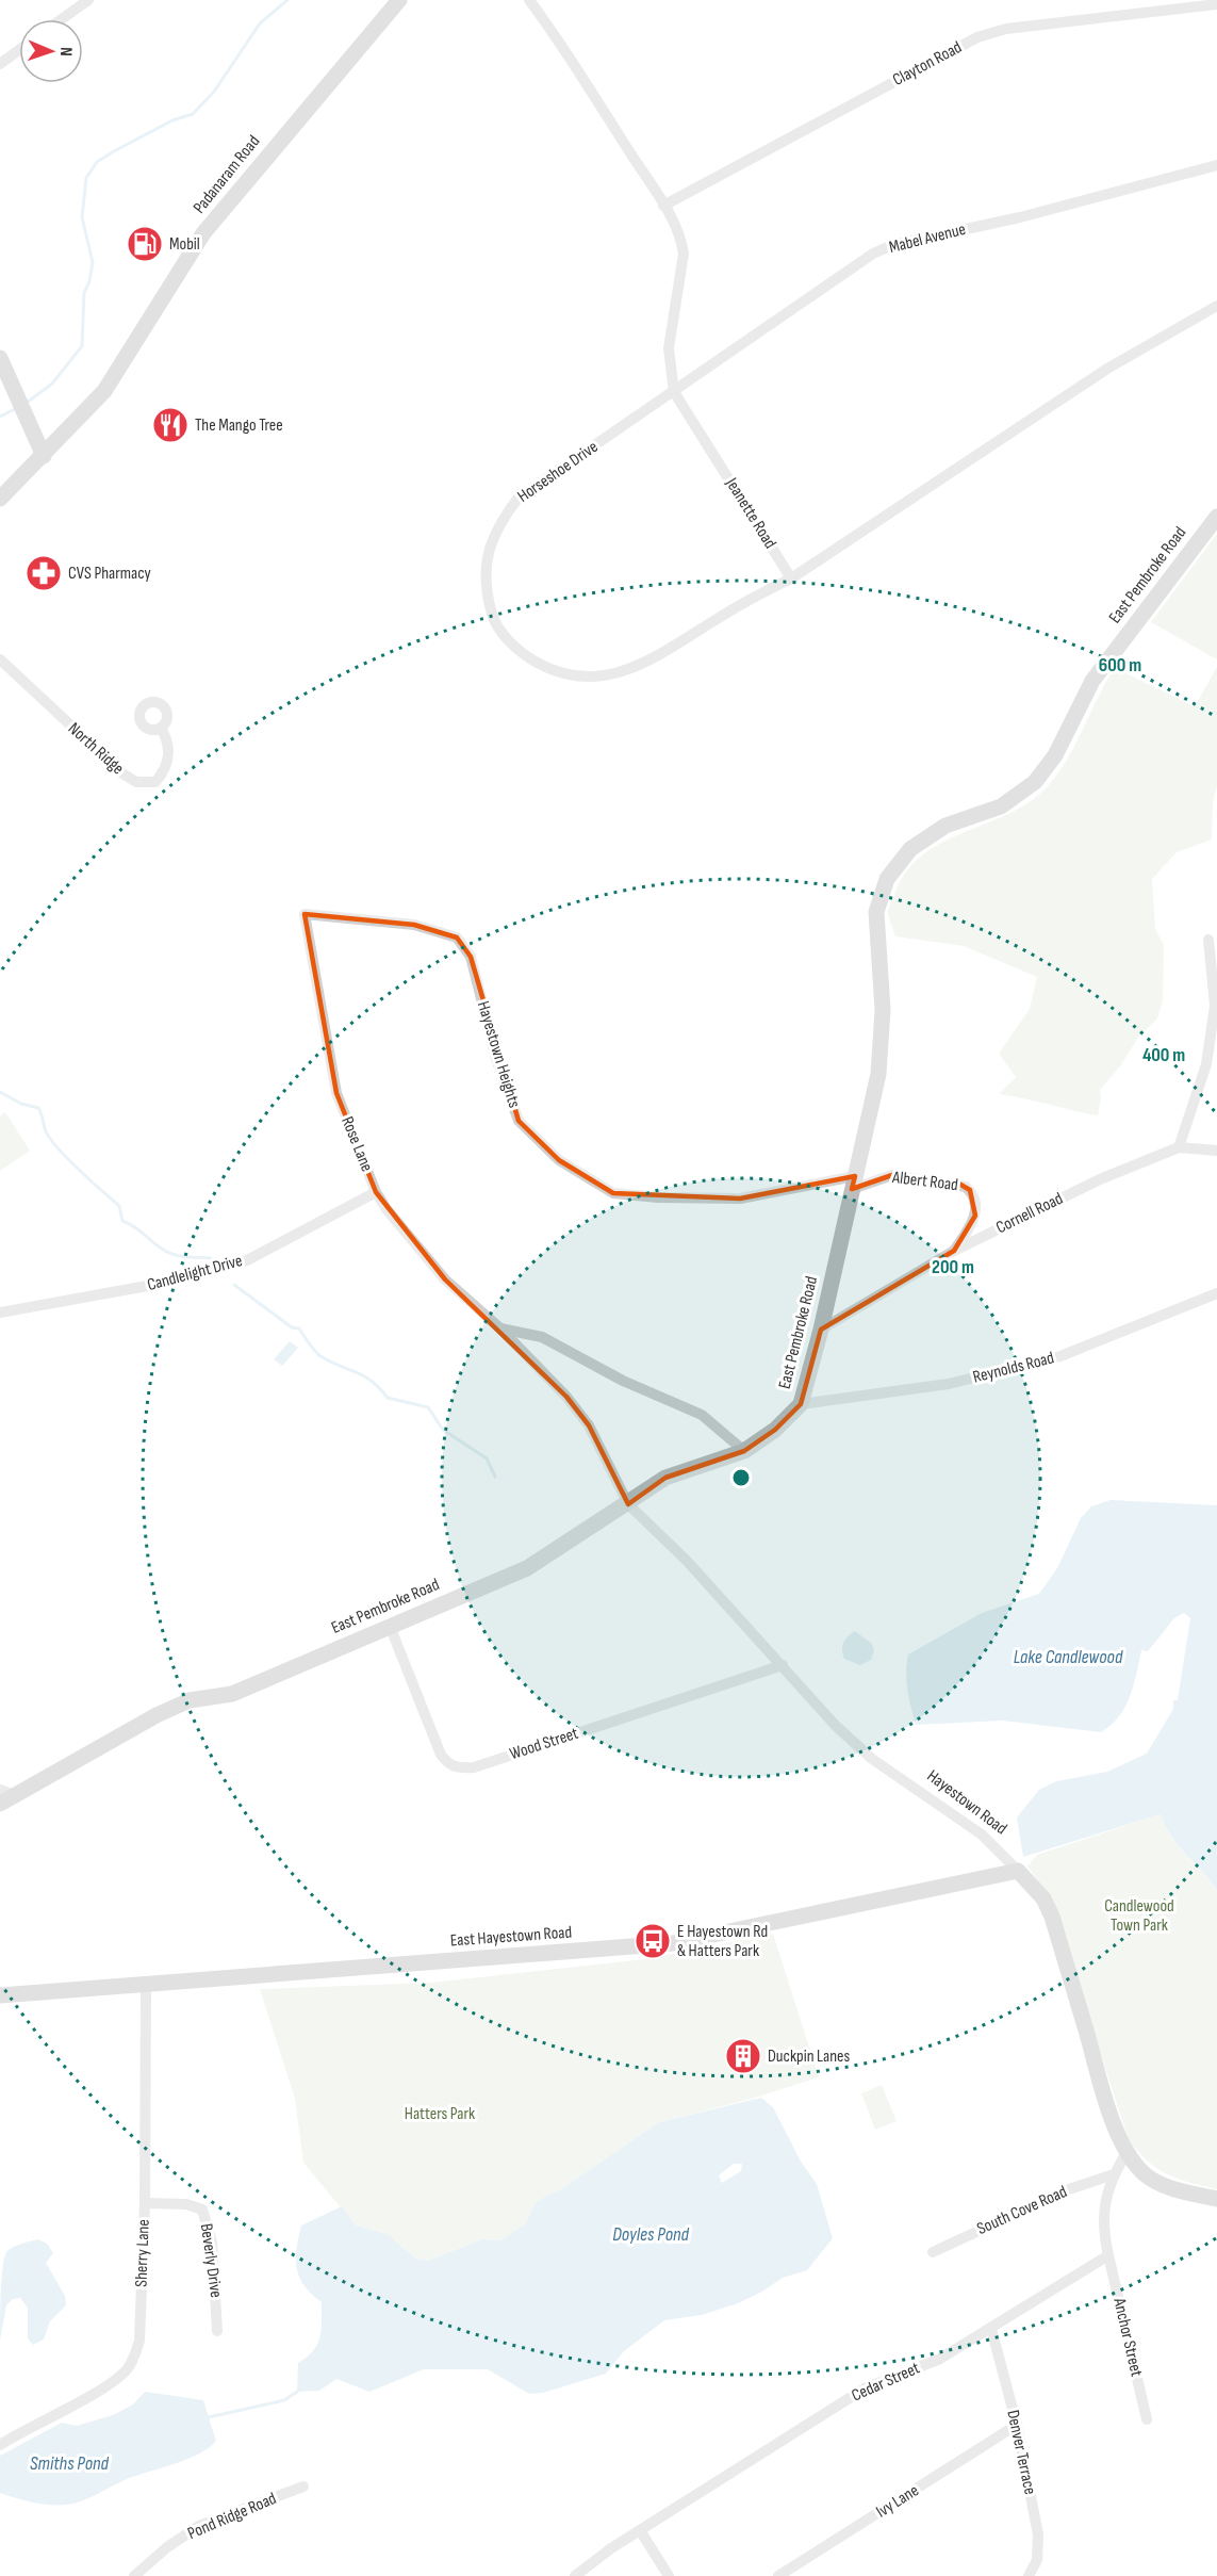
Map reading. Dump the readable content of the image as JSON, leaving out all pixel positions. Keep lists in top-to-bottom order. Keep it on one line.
{"streets":{"street":["Clayton Road","Padanaram Road","Mabel Avenue","Horseshoe Drive","Jeanette Road","East Pembroke Road","North Ridge","Hayestown Heights","Rose Lane","Albert Road","Cornell Road","Candlelight Drive","Reynolds Road","Wood Street","Hayestown Road","East Hayestown Road","South Cove Road","Sherry Lane","Beverly Drive","Anchor Street","Cedar Street","Denver Terrace","Ivy Lane","Pond Ridge Road"]},"crossings":[["Clayton Road","Jeanette Road"],["Mabel Avenue","Horseshoe Drive"],["Mabel Avenue","Jeanette Road"],["Horseshoe Drive","Jeanette Road"],["East Pembroke Road","Hayestown Heights"],["East Pembroke Road","Rose Lane"],["East Pembroke Road","Albert Road"],["East Pembroke Road","Cornell Road"],["East Pembroke Road","Reynolds Road"],["East Pembroke Road","Wood Street"],["East Pembroke Road","Hayestown Road"],["Hayestown Heights","Rose Lane"],["Hayestown Heights","Albert Road"],["Rose Lane","Candlelight Drive"],["Rose Lane","Hayestown Road"],["Albert Road","Cornell Road"],["Wood Street","Hayestown Road"],["Hayestown Road","East Hayestown Road"],["East Hayestown Road","Sherry Lane"],["Sherry Lane","Beverly Drive"],["Anchor Street","Cedar Street"],["Cedar Street","Denver Terrace"],["Denver Terrace","Ivy Lane"]],"water":["Lake Candlewood","Doyles Pond","Smiths Pond"],"parks":["Candlewood Town Park","Hatters Park"],"places":{"fuel station":["Mobil"],"restaurant":["The Mango Tree"],"pharmacy":["CVS Pharmacy"],"bus stop":["E Hayestown Rd & Hatters Park"],"building":["Duckpin Lanes"]},"north":"right","rings":["600 m","400 m","200 m"]}
